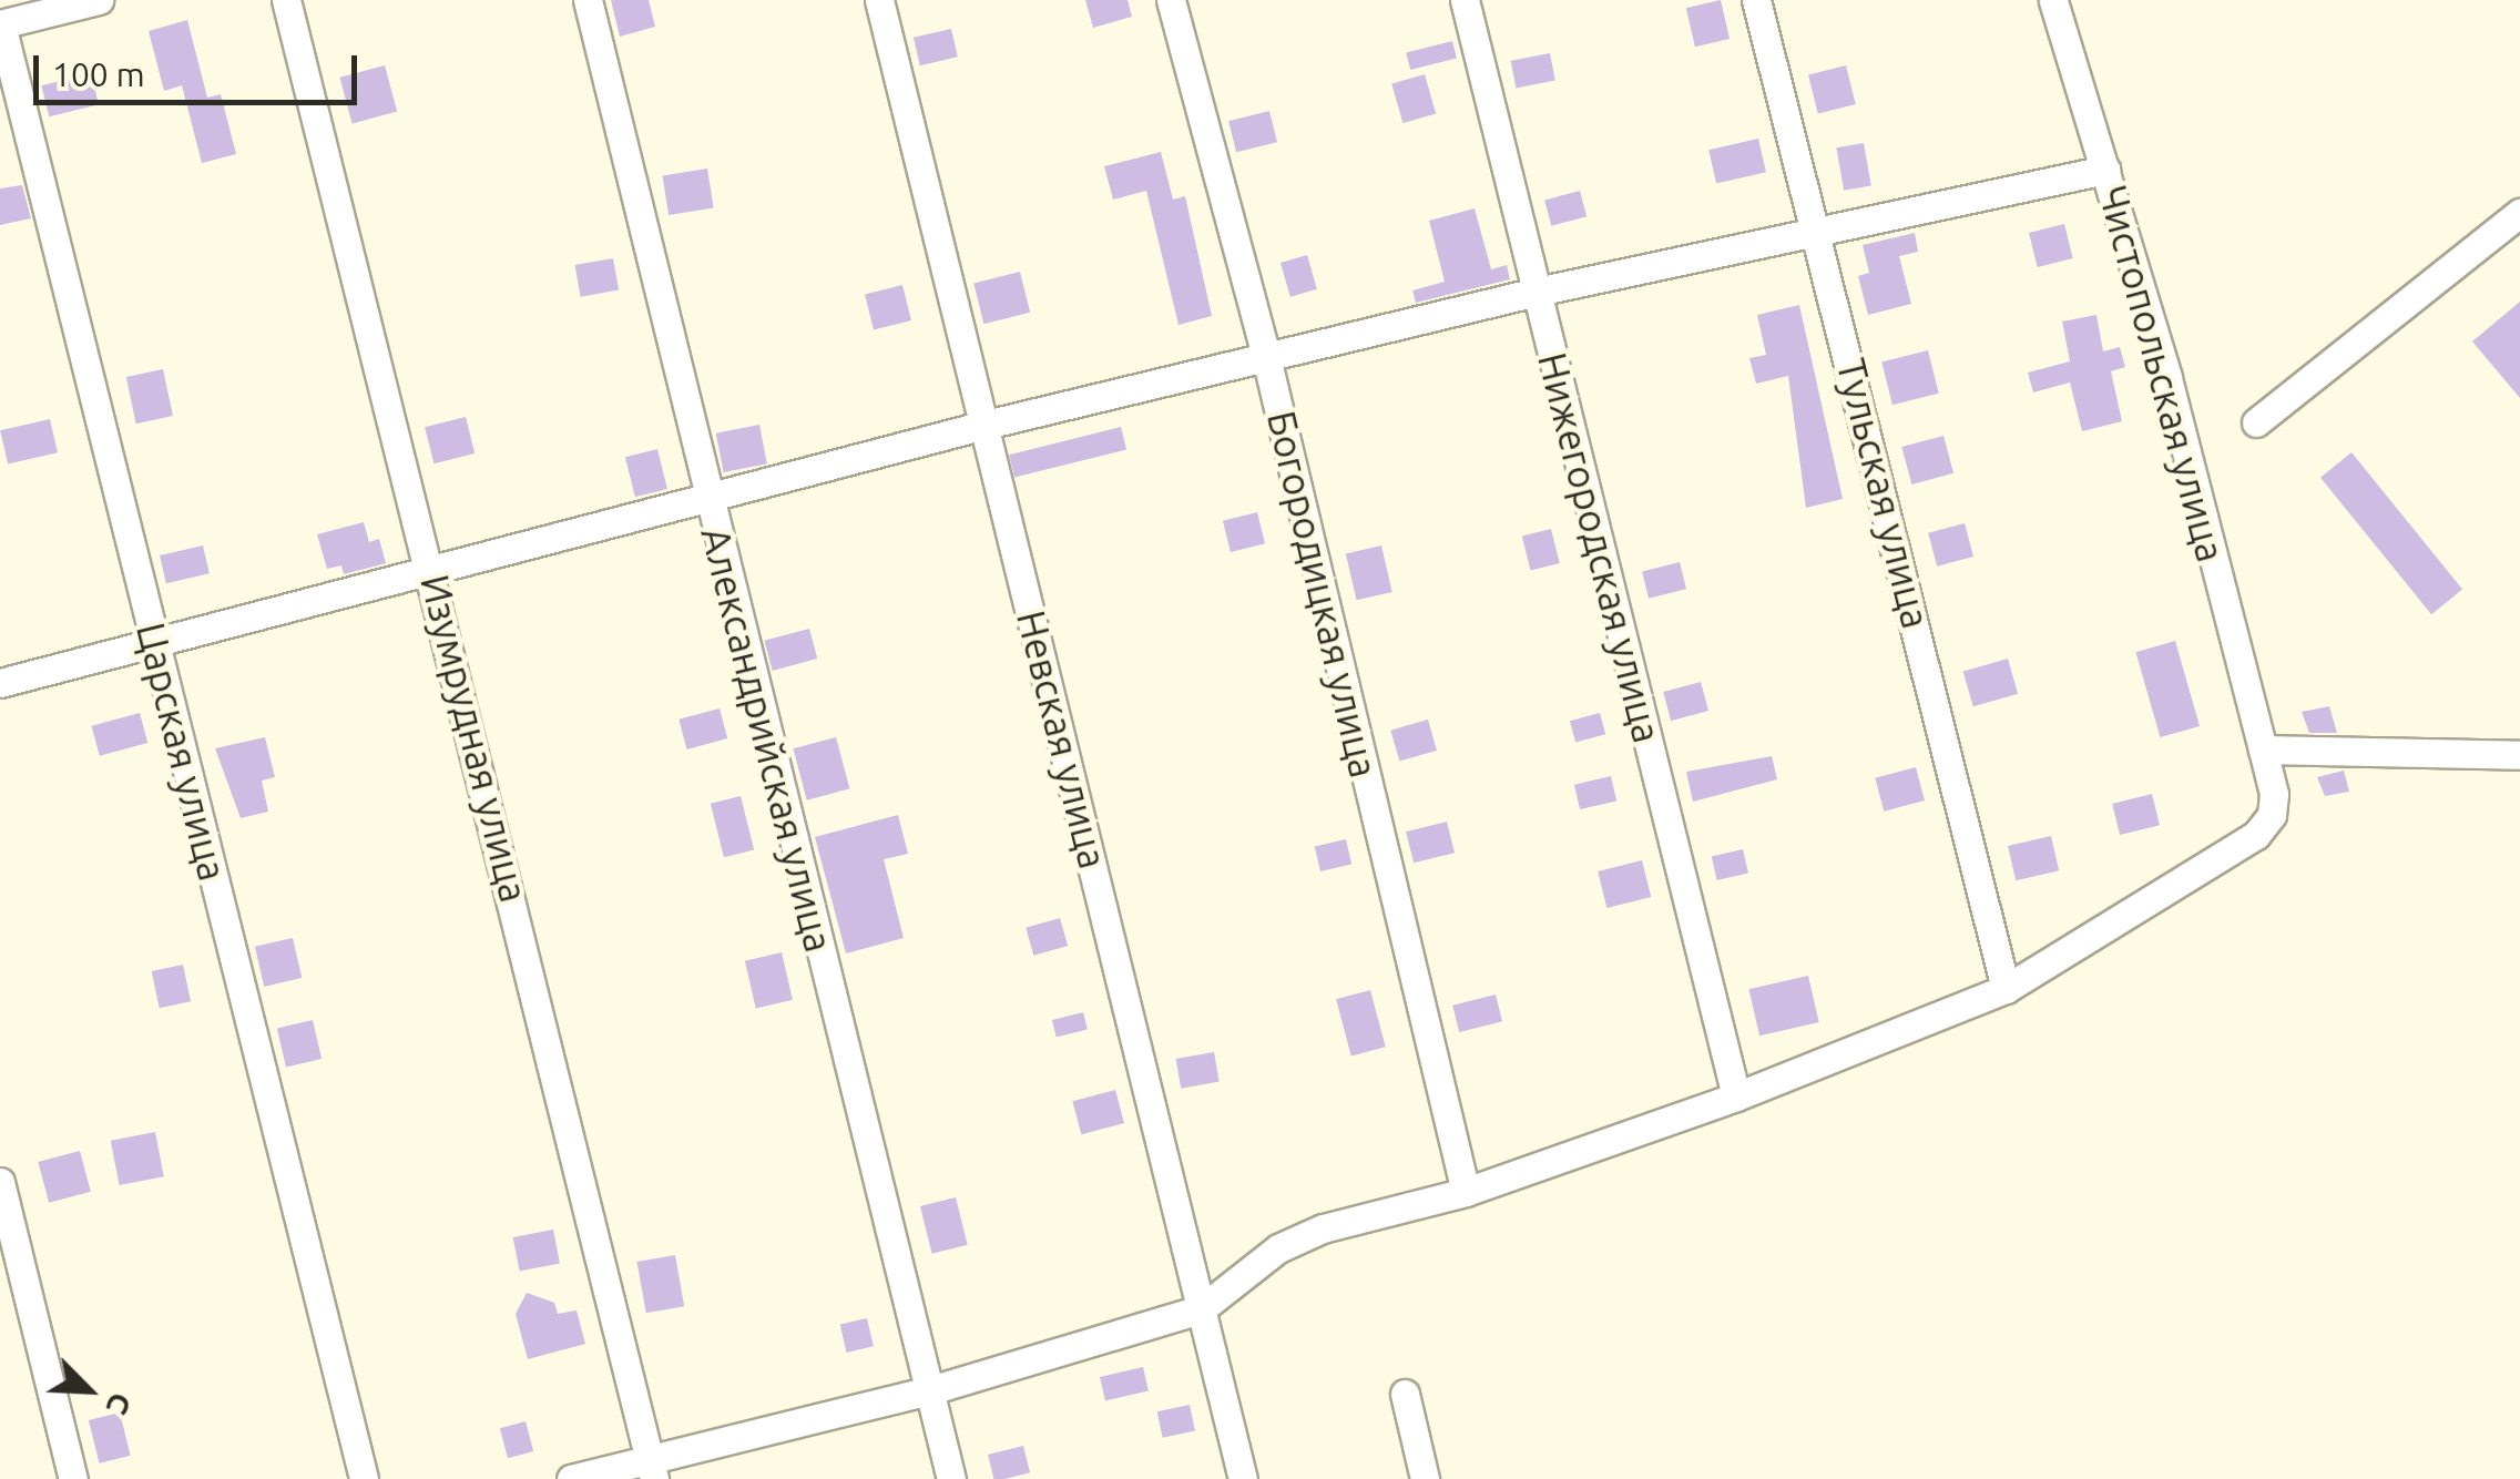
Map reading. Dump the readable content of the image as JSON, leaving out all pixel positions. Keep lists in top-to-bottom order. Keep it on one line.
{"streets":{"street":["Чистопольская улица","Тульская улица","Нижегородская улица","Богородицкая улица","Изумрудная улица","Александрийская улица","Невская улица","Царская улица"]},"crossings":[["Чистопольская улица","Тульская улица"],["Чистопольская улица","Нижегородская улица"],["Чистопольская улица","Богородицкая улица"],["Чистопольская улица","Невская улица"]],"scale_bar":"100 m","north":"bottom right"}
